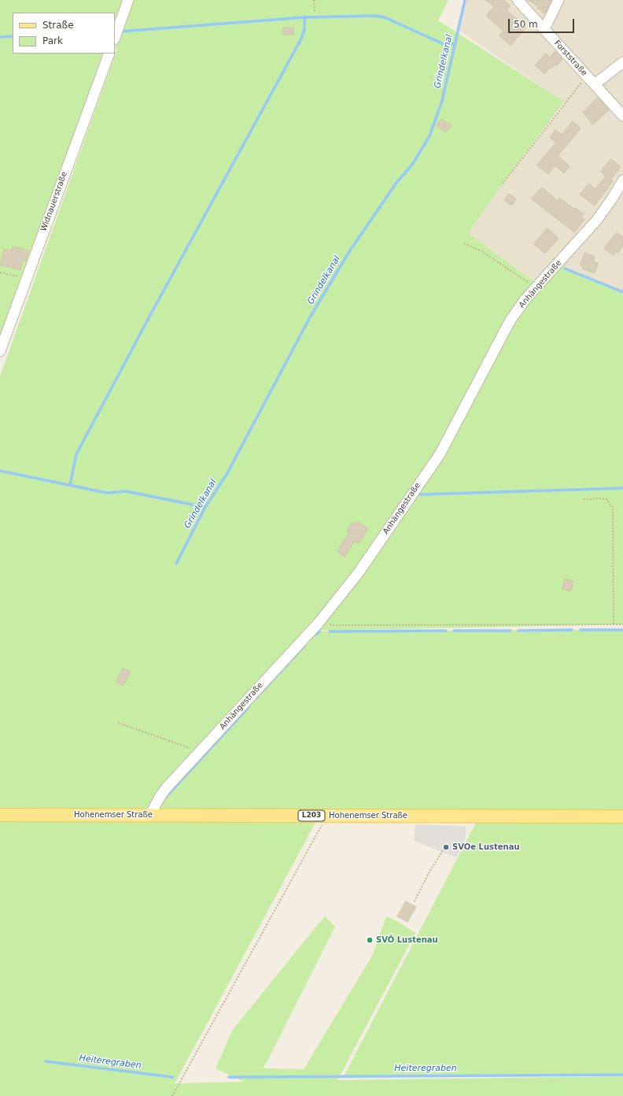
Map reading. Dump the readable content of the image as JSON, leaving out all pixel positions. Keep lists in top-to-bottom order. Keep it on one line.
{"streets":{"main road":["Hohenemser Straße","L203"],"street":["Forststraße","Widnauerstraße","Anhängestraße"]},"crossings":[["Anhängestraße","Hohenemser Straße"]],"water":["Grindelkanal","Heiteregraben"],"places":["SVOe Lustenau","SVÖ Lustenau"],"legend":["Straße","Park"],"scale_bar":"50 m"}
